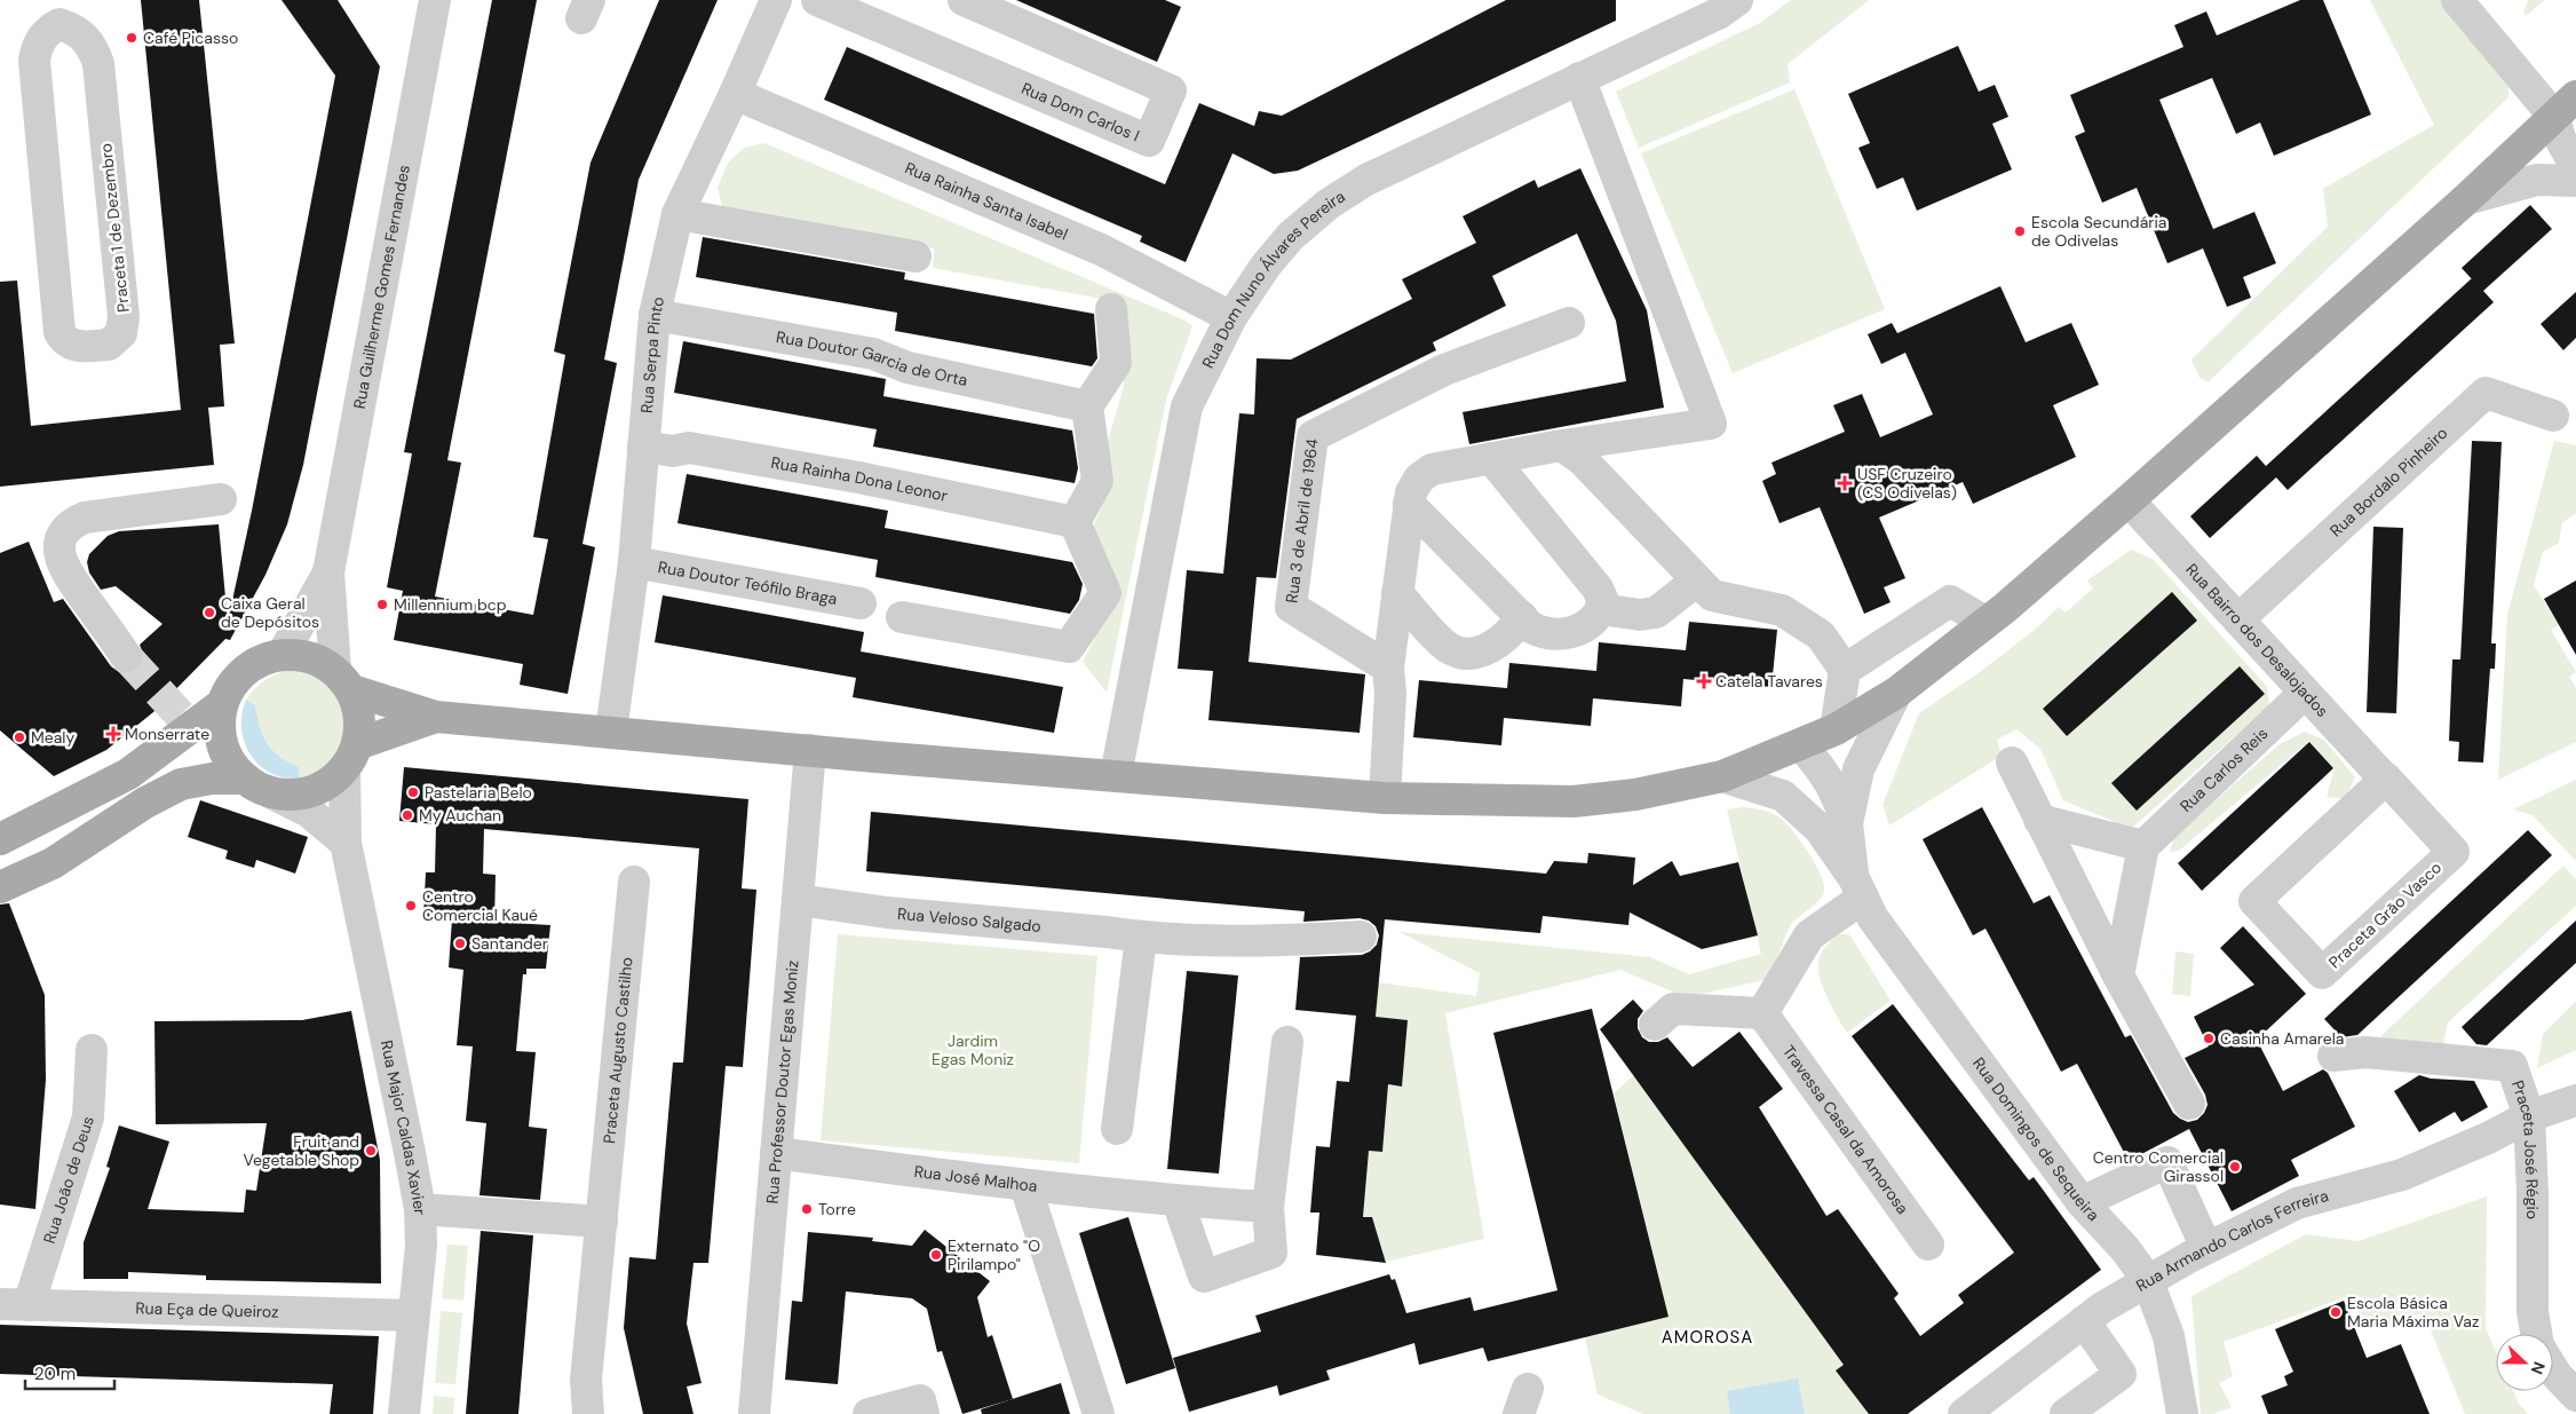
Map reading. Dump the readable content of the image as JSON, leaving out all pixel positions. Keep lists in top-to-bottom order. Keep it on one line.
{"streets":{"street":["Rua Dom Carlos I","Rua Rainha Santa Isabel","Praceta 1 de Dezembro","Rua Dom Nuno Álvares Pereira","Rua Guilherme Gomes Fernandes","Rua Serpa Pinto","Rua Doutor Garcia de Orta","Rua Rainha Dona Leonor","Rua Bordalo Pinheiro","Rua 3 de Abril de 1964","Rua Doutor Teófilo Braga","Rua Bairro dos Desalojados","Rua Carlos Reis","Praceta Grão Vasco","Rua Veloso Salgado","Praceta Augusto Castilho","Rua Professor Doutor Egas Moniz","Rua Major Caldas Xavier","Travessa Casal da Amorosa","Rua Domingos de Sequeira","Praceta José Régio","Rua José Malhoa","Rua João de Deus","Rua Armando Carlos Ferreira","Rua Eça de Queiroz"]},"crossings":[["Rua Rainha Santa Isabel","Rua Dom Nuno Álvares Pereira"],["Rua Rainha Santa Isabel","Rua Serpa Pinto"],["Rua Guilherme Gomes Fernandes","Rua Major Caldas Xavier"],["Rua Serpa Pinto","Rua Doutor Garcia de Orta"],["Rua Serpa Pinto","Rua Rainha Dona Leonor"],["Rua Serpa Pinto","Rua Doutor Teófilo Braga"],["Rua Bordalo Pinheiro","Rua Bairro dos Desalojados"],["Rua Bairro dos Desalojados","Rua Carlos Reis"],["Rua Bairro dos Desalojados","Praceta Grão Vasco"],["Rua Veloso Salgado","Rua Professor Doutor Egas Moniz"],["Rua Professor Doutor Egas Moniz","Rua José Malhoa"],["Rua Major Caldas Xavier","Rua Eça de Queiroz"],["Rua Domingos de Sequeira","Rua Armando Carlos Ferreira"],["Praceta José Régio","Rua Armando Carlos Ferreira"],["Rua João de Deus","Rua Eça de Queiroz"]],"districts":["AMOROSA"],"parks":["Jardim Egas Moniz"],"places":{"other":["Café Picasso","Escola Secundária de Odivelas","Millennium bcp","Caixa Geral de Depósitos","Mealy","Pastelaria Belo","My Auchan","Centro Comercial Kaué","Santander","Casinha Amarela","Fruit and Vegetable Shop","Centro Comercial Girassol","Torre","Externato \"O Pirilampo\"","Escola Básica Maria Máxima Vaz"],"health":["USF Cruzeiro (CS Odivelas)","Catela Tavares","Monserrate"]},"scale_bar":"20 m","north":"right"}
